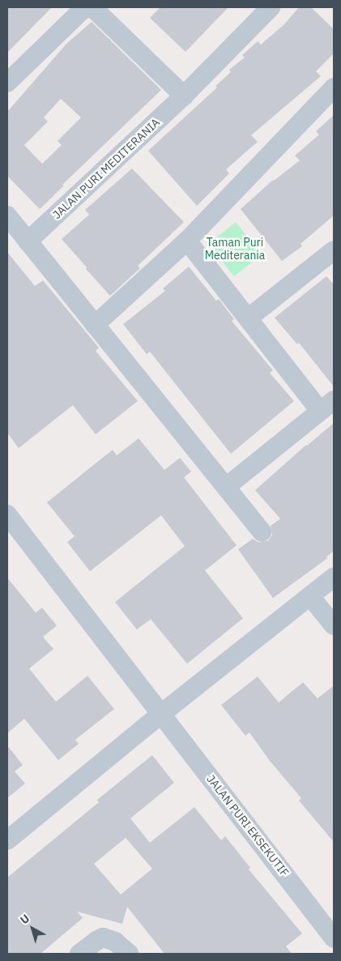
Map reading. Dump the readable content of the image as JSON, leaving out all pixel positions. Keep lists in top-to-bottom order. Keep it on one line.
{"streets":{"street":["JALAN PURI MEDITERANIA","JALAN PURI EKSEKUTIF"]},"parks":["Taman Puri Mediterania"],"north":"top left"}
